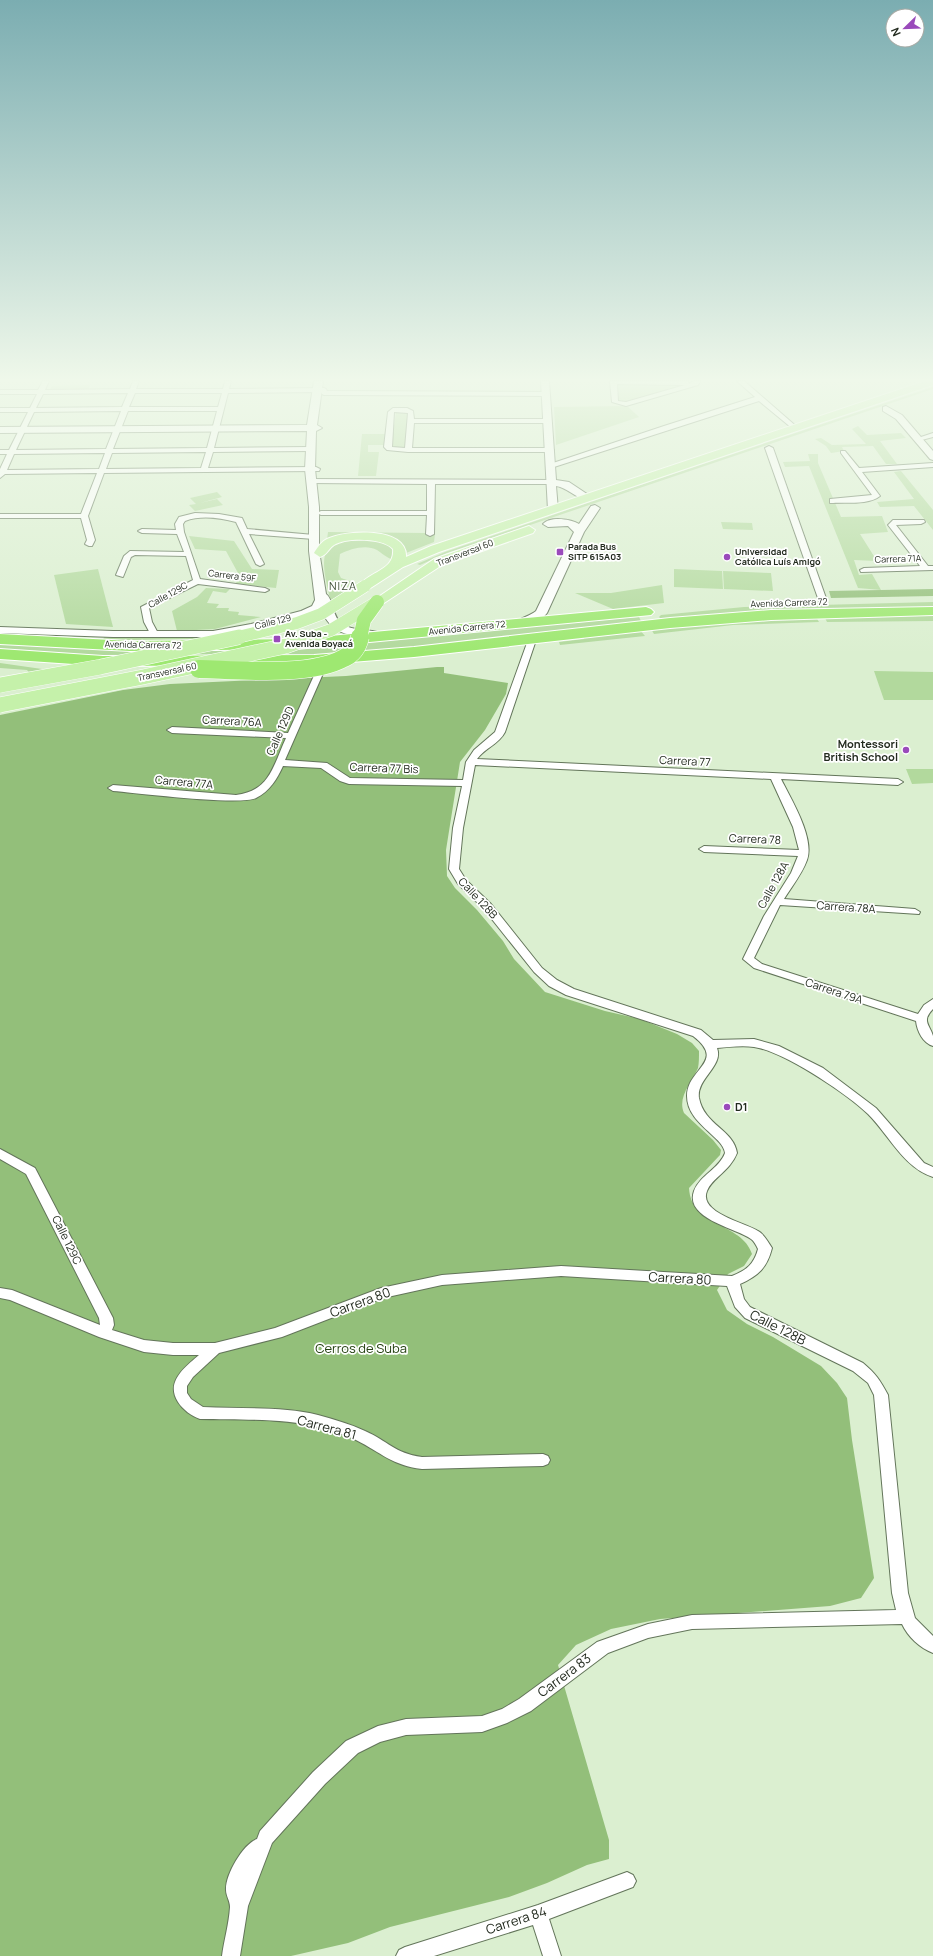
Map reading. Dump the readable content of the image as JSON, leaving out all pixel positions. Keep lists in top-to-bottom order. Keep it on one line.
{"streets":{"highway":["Avenida Carrera 72"],"main road":["Transversal 60","Calle 129"],"street":["Carrera 71A","Carrera 59F","Calle 129C","Carrera 76A","Calle 129D","Carrera 77","Carrera 77 Bis","Carrera 77A","Carrera 78","Calle 128A","Calle 128B","Carrera 78A","Carrera 79A","Carrera 80","Carrera 81","Carrera 83","Carrera 84"]},"crossings":[["Carrera 59F","Calle 129C"],["Calle 129C","Calle 129"],["Calle 129C","Carrera 80"],["Avenida Carrera 72","Calle 129D"],["Carrera 76A","Calle 129D"],["Calle 129D","Carrera 77 Bis"],["Calle 129D","Carrera 77A"],["Carrera 77","Calle 128B"],["Carrera 77 Bis","Calle 128B"],["Carrera 78","Calle 128A"],["Calle 128A","Carrera 78A"],["Calle 128A","Carrera 79A"],["Calle 128B","Carrera 80"],["Calle 128B","Carrera 83"],["Carrera 80","Carrera 81"]],"districts":["NIZA"],"parks":["Cerros de Suba"],"places":{"transit":["Parada Bus SITP 615A03","Av. Suba - Avenida Boyacá"],"other":["Universidad Católica Luís Amigó","Montessori British School","D1"]},"north":"bottom left"}
